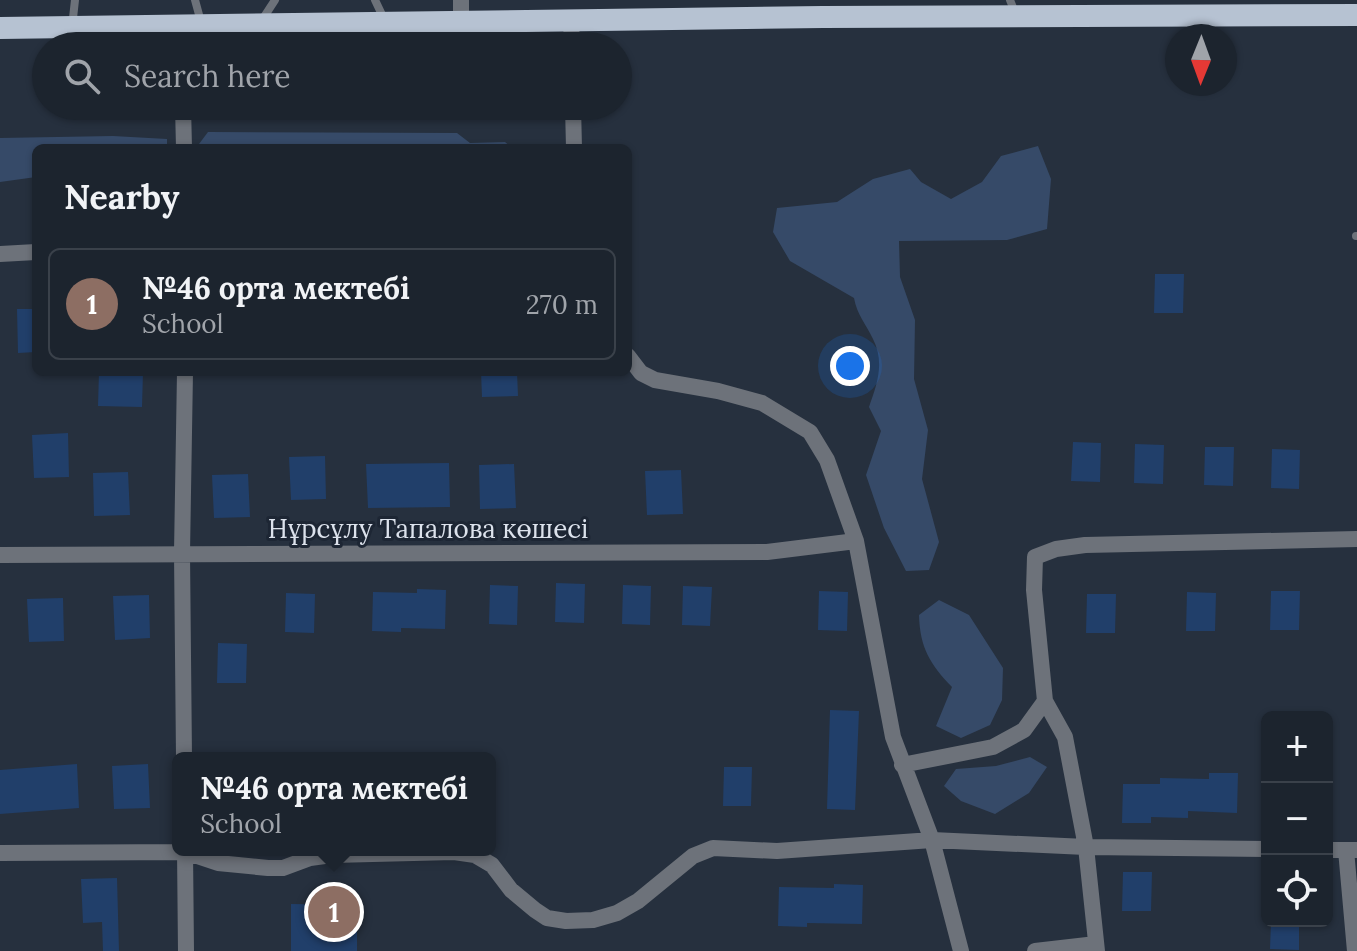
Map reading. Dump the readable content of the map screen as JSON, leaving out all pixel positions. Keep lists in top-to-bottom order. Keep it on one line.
{"streets":{"street":["Нұрсұлу Тапалова көшесі"]},"north":"bottom","page":{"search":"Search here","heading":"Nearby","list":[{"mark":"1","name":"№46 орта мектебі","note":"School","value":"270 m"}],"map_buttons":["+","−"],"popup":["№46 орта мектебі","School"],"pins":"1"}}
